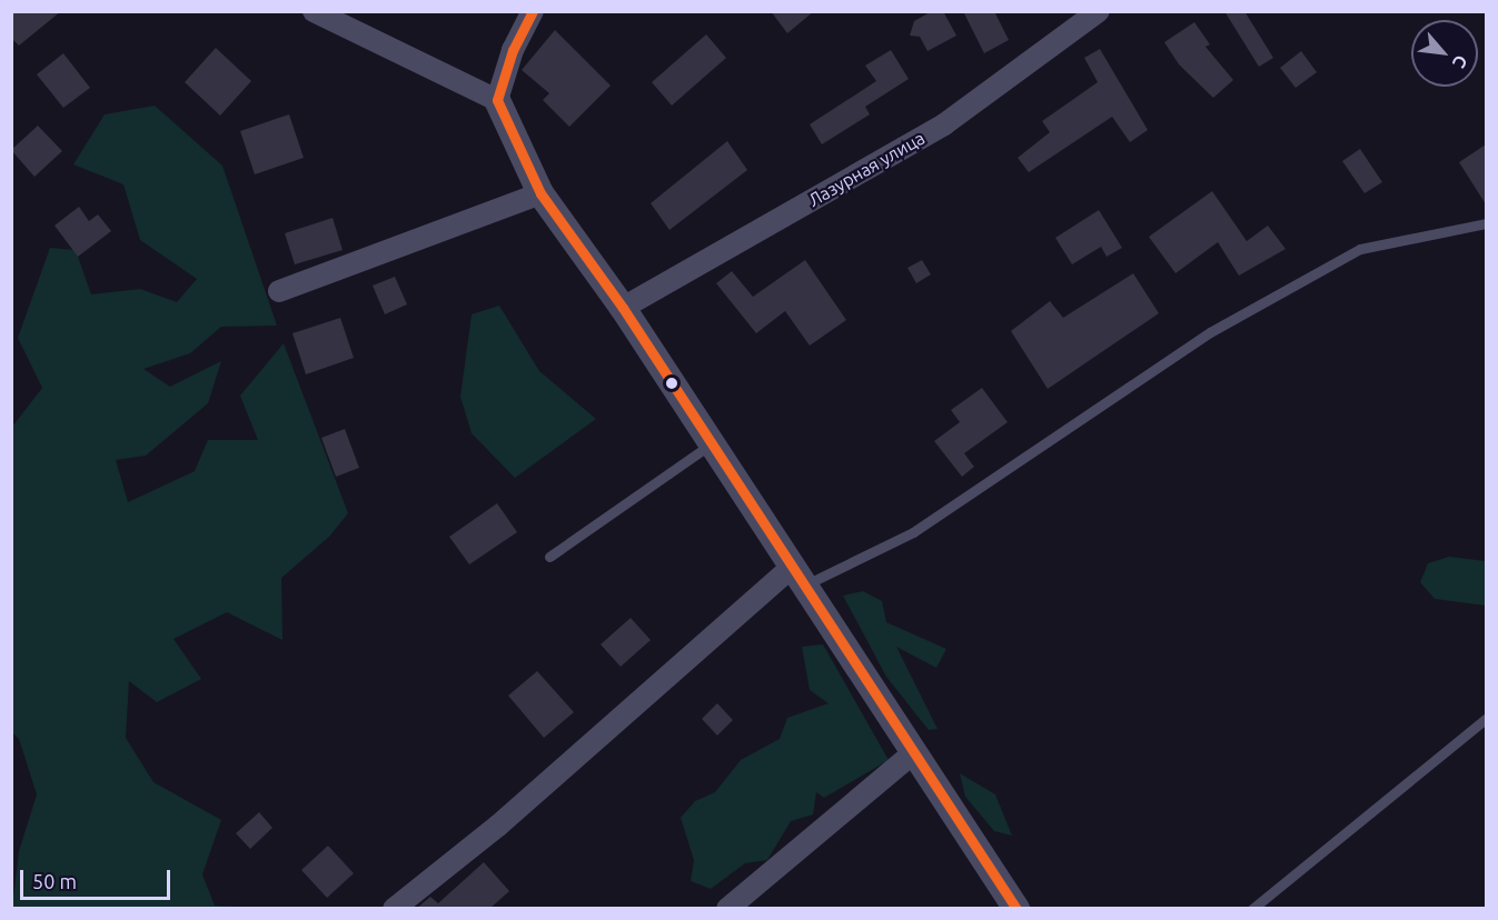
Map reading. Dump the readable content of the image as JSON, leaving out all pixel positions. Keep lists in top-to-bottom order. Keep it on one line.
{"streets":{"street":["Лазурная улица"]},"scale_bar":"50 m","north":"bottom right"}
